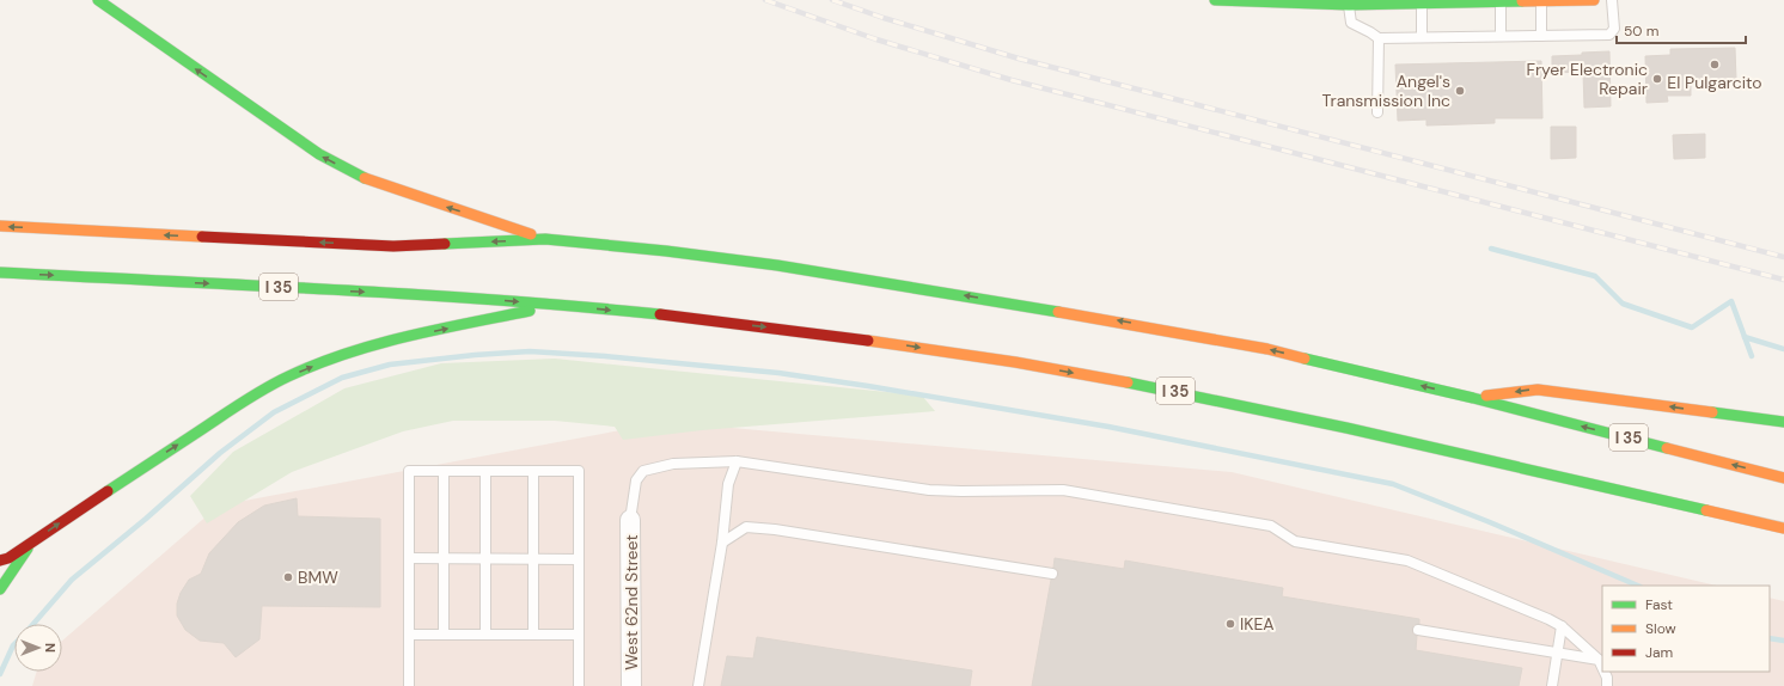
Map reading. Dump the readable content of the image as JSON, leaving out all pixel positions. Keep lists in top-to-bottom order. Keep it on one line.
{"streets":{"main road":["I 35"],"street":["West 62nd Street"]},"places":["El Pulgarcito","Fryer Electronic Repair","Angel's Transmission Inc","BMW","IKEA"],"legend":["Fast","Slow","Jam"],"scale_bar":"50 m","north":"right"}
